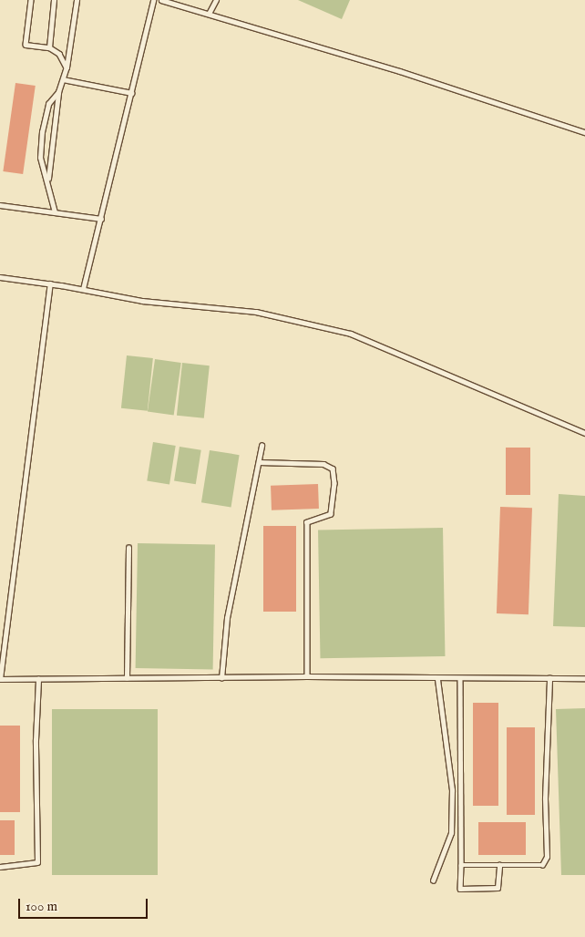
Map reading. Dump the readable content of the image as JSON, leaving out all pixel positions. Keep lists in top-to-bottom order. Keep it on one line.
{"scale_bar":"100 m"}
